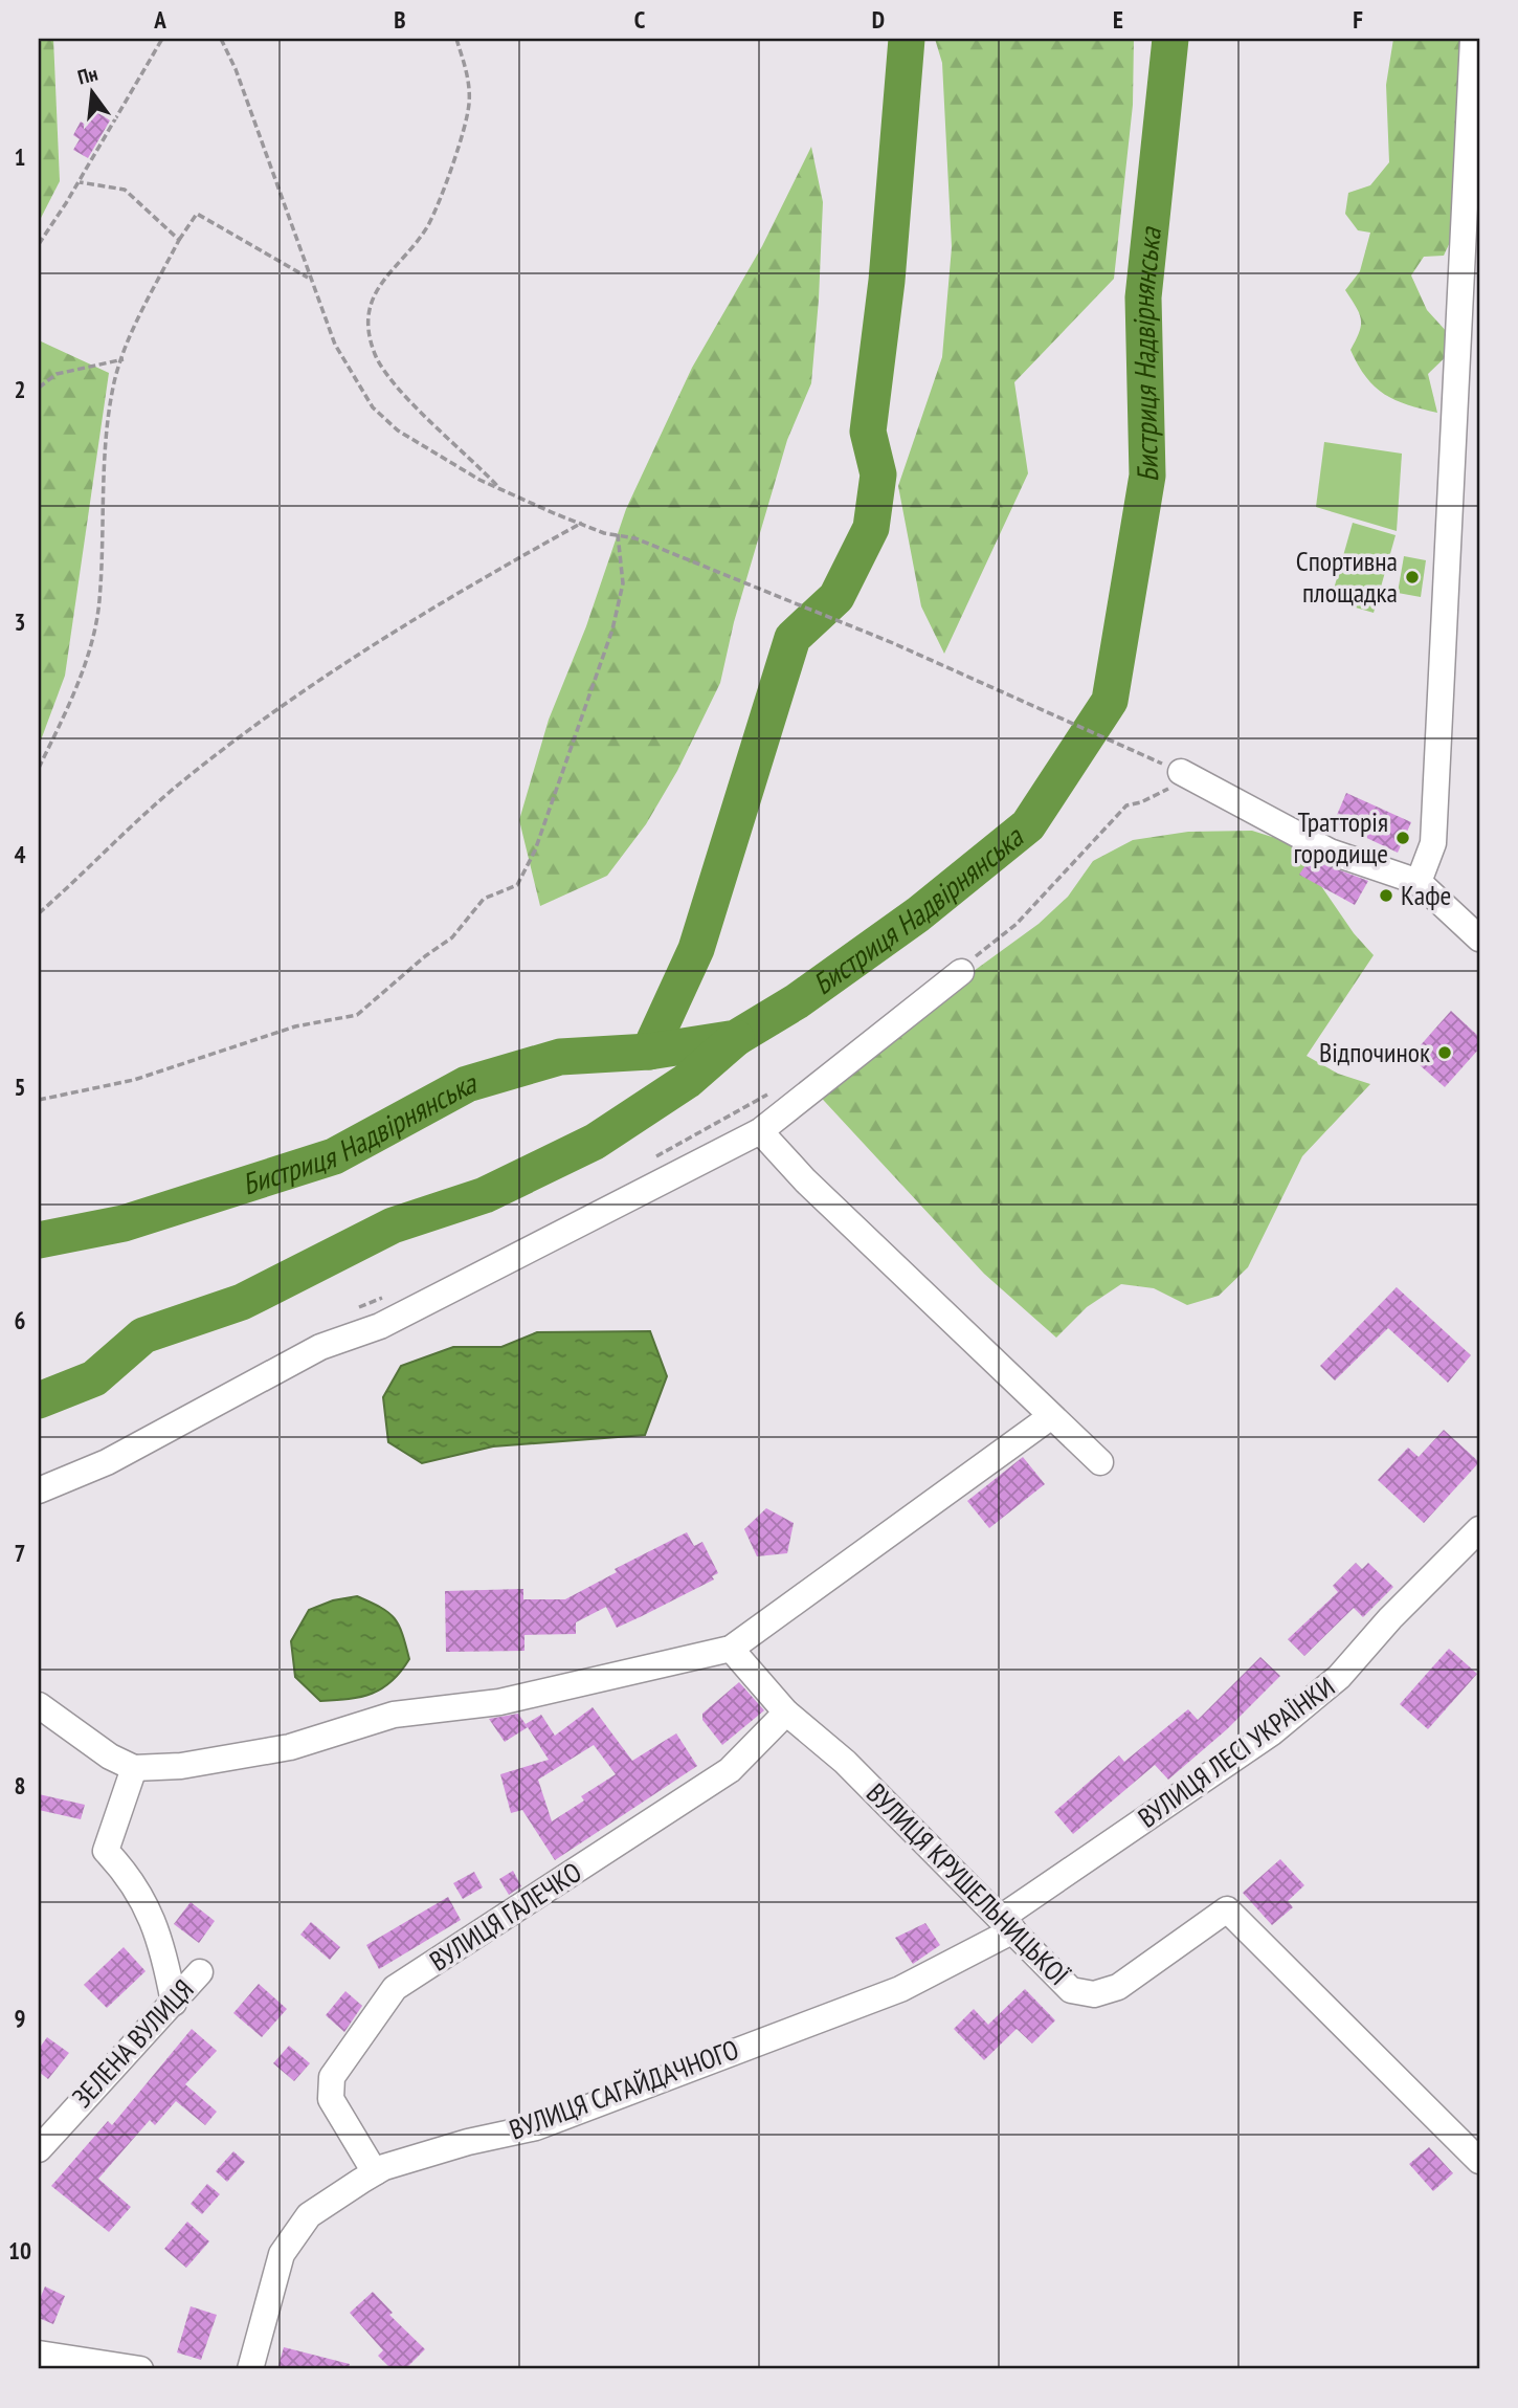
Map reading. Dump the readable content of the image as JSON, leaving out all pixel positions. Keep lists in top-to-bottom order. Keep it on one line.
{"streets":{"street":["ВУЛИЦЯ ЛЕСІ УКРАЇНКИ","ВУЛИЦЯ КРУШЕЛЬНИЦЬКОЇ","ВУЛИЦЯ ГАЛЕЧКО","ЗЕЛЕНА ВУЛИЦЯ","ВУЛИЦЯ САГАЙДАЧНОГО"]},"crossings":[["ВУЛИЦЯ ЛЕСІ УКРАЇНКИ","ВУЛИЦЯ КРУШЕЛЬНИЦЬКОЇ"],["ВУЛИЦЯ ЛЕСІ УКРАЇНКИ","ВУЛИЦЯ САГАЙДАЧНОГО"],["ВУЛИЦЯ КРУШЕЛЬНИЦЬКОЇ","ВУЛИЦЯ ГАЛЕЧКО"],["ВУЛИЦЯ КРУШЕЛЬНИЦЬКОЇ","ВУЛИЦЯ САГАЙДАЧНОГО"],["ВУЛИЦЯ ГАЛЕЧКО","ВУЛИЦЯ САГАЙДАЧНОГО"]],"water":["Бистриця Надвірнянська"],"places":["Спортивна площадка","Тратторія городище","Кафе","Відпочинок"],"north":"top","grid":{"columns":["A","B","C","D","E","F"],"rows":["1","2","3","4","5","6","7","8","9","10"]}}
